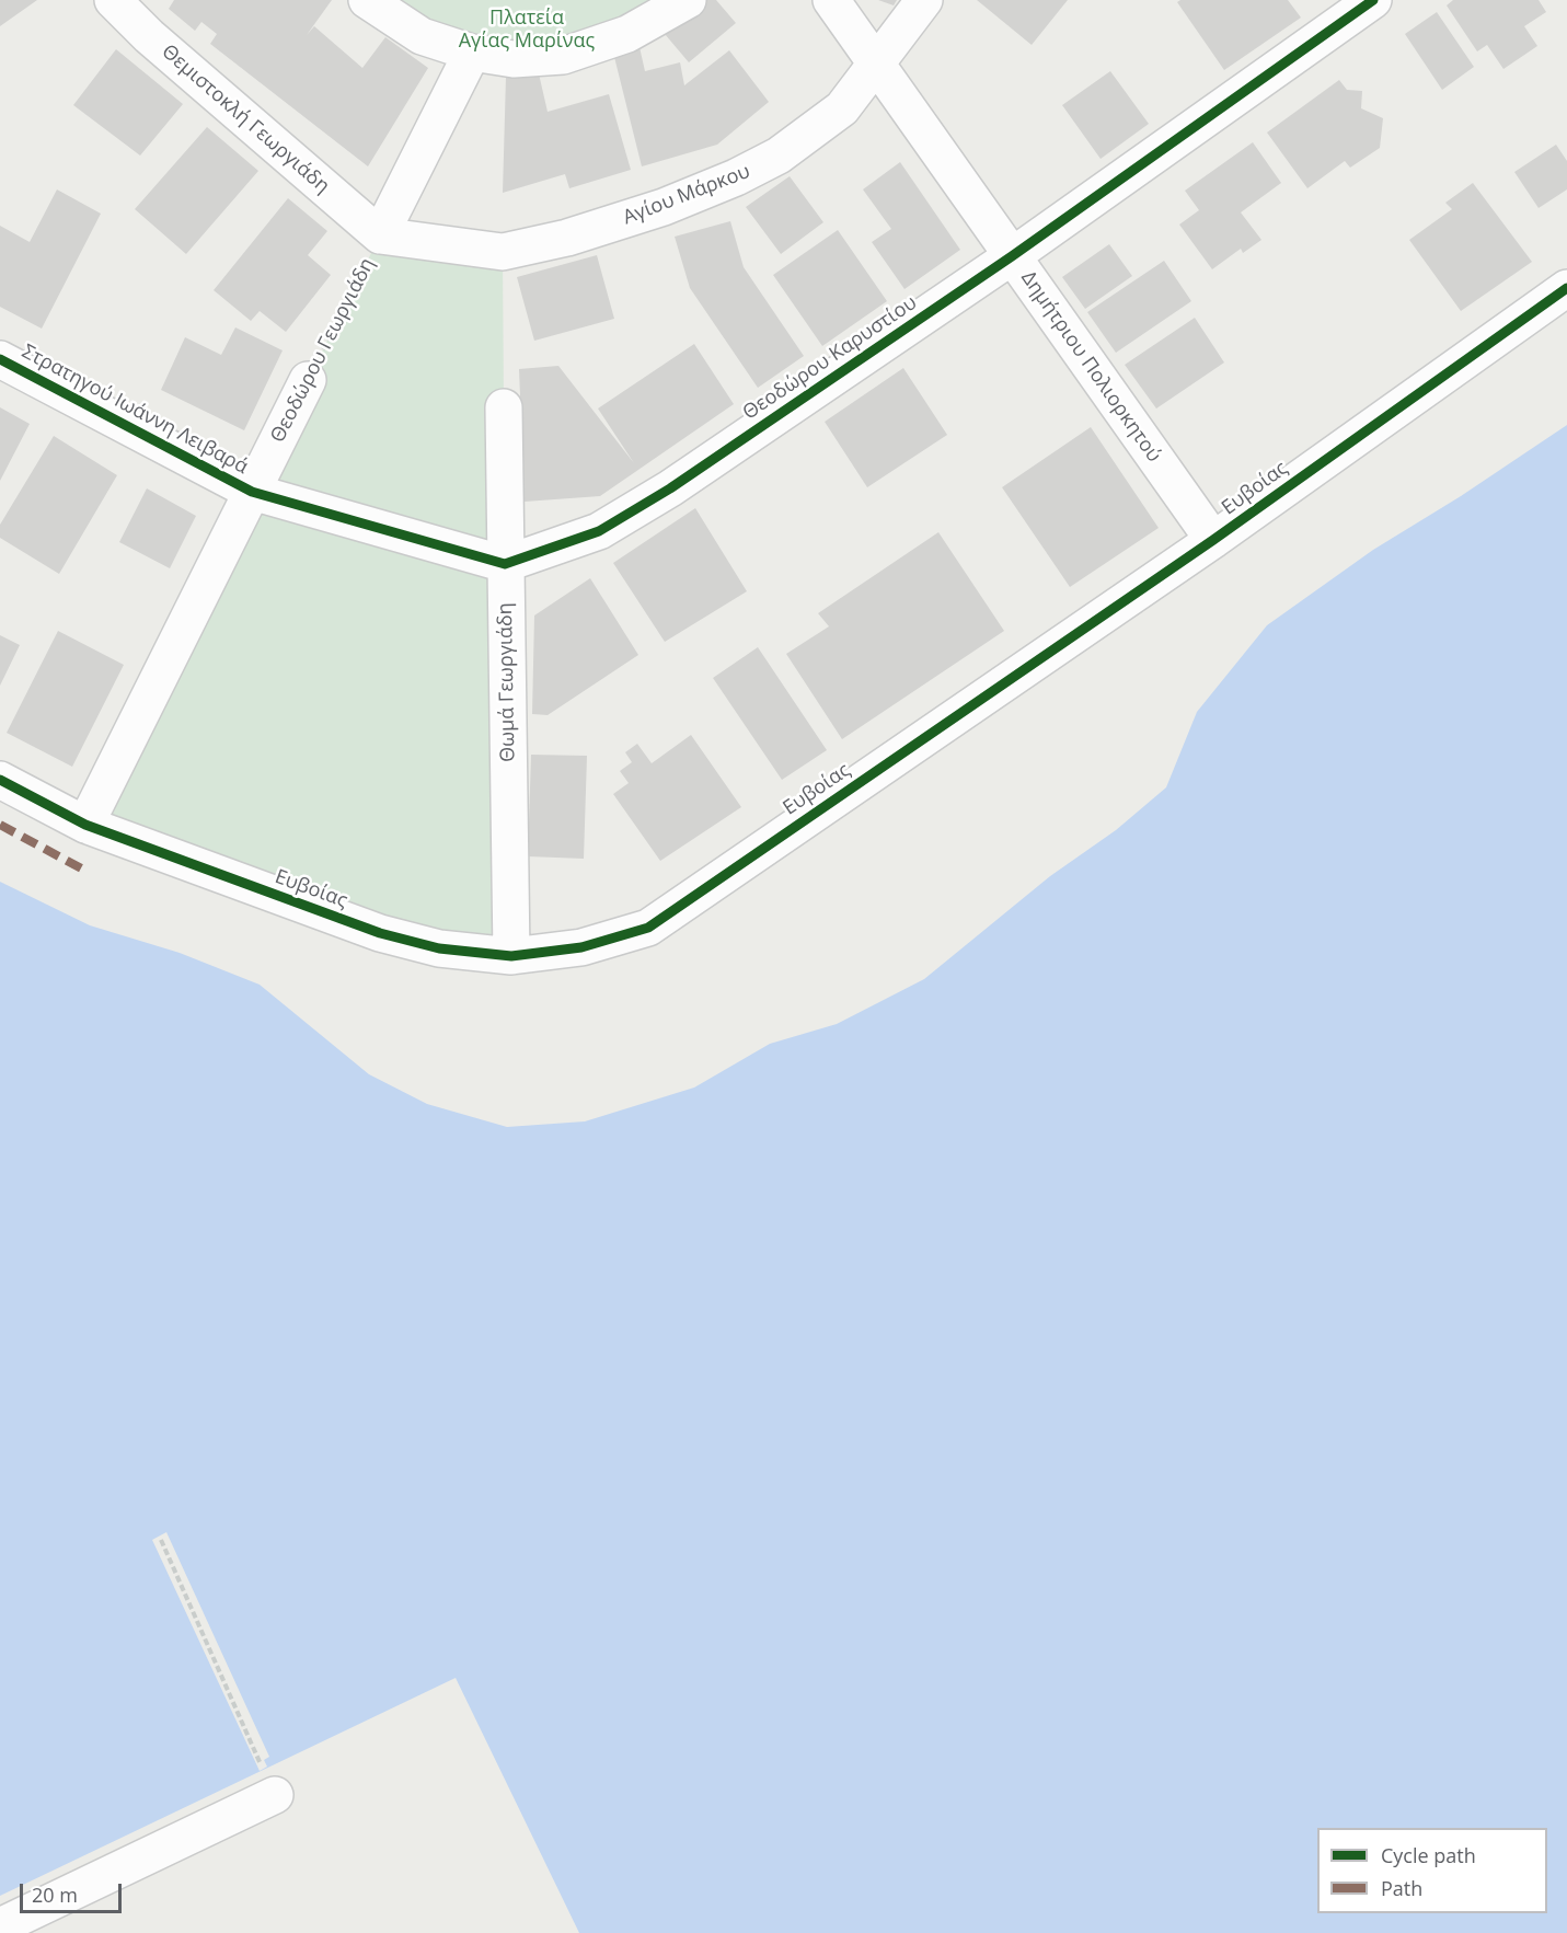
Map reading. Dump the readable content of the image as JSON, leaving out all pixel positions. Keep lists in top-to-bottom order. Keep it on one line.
{"streets":{"street":["Θεμιστοκλή Γεωργιάδη","Αγίου Μάρκου","Θεοδώρου Γεωργιάδη","Θεοδώρου Καρυστίου","Δημήτριου Πολιορκητού","Στρατηγού Ιωάννη Λειβαρά","Ευβοίας","Θωμά Γεωργιάδη"]},"crossings":[["Θεμιστοκλή Γεωργιάδη","Αγίου Μάρκου"],["Θεμιστοκλή Γεωργιάδη","Θεοδώρου Γεωργιάδη"],["Αγίου Μάρκου","Θεοδώρου Γεωργιάδη"],["Αγίου Μάρκου","Δημήτριου Πολιορκητού"],["Θεοδώρου Γεωργιάδη","Στρατηγού Ιωάννη Λειβαρά"],["Θεοδώρου Γεωργιάδη","Ευβοίας"],["Θεοδώρου Καρυστίου","Δημήτριου Πολιορκητού"],["Θεοδώρου Καρυστίου","Θωμά Γεωργιάδη"],["Δημήτριου Πολιορκητού","Ευβοίας"],["Ευβοίας","Θωμά Γεωργιάδη"]],"parks":["Πλατεία Αγίας Μαρίνας"],"legend":["Cycle path","Path"],"scale_bar":"20 m"}
